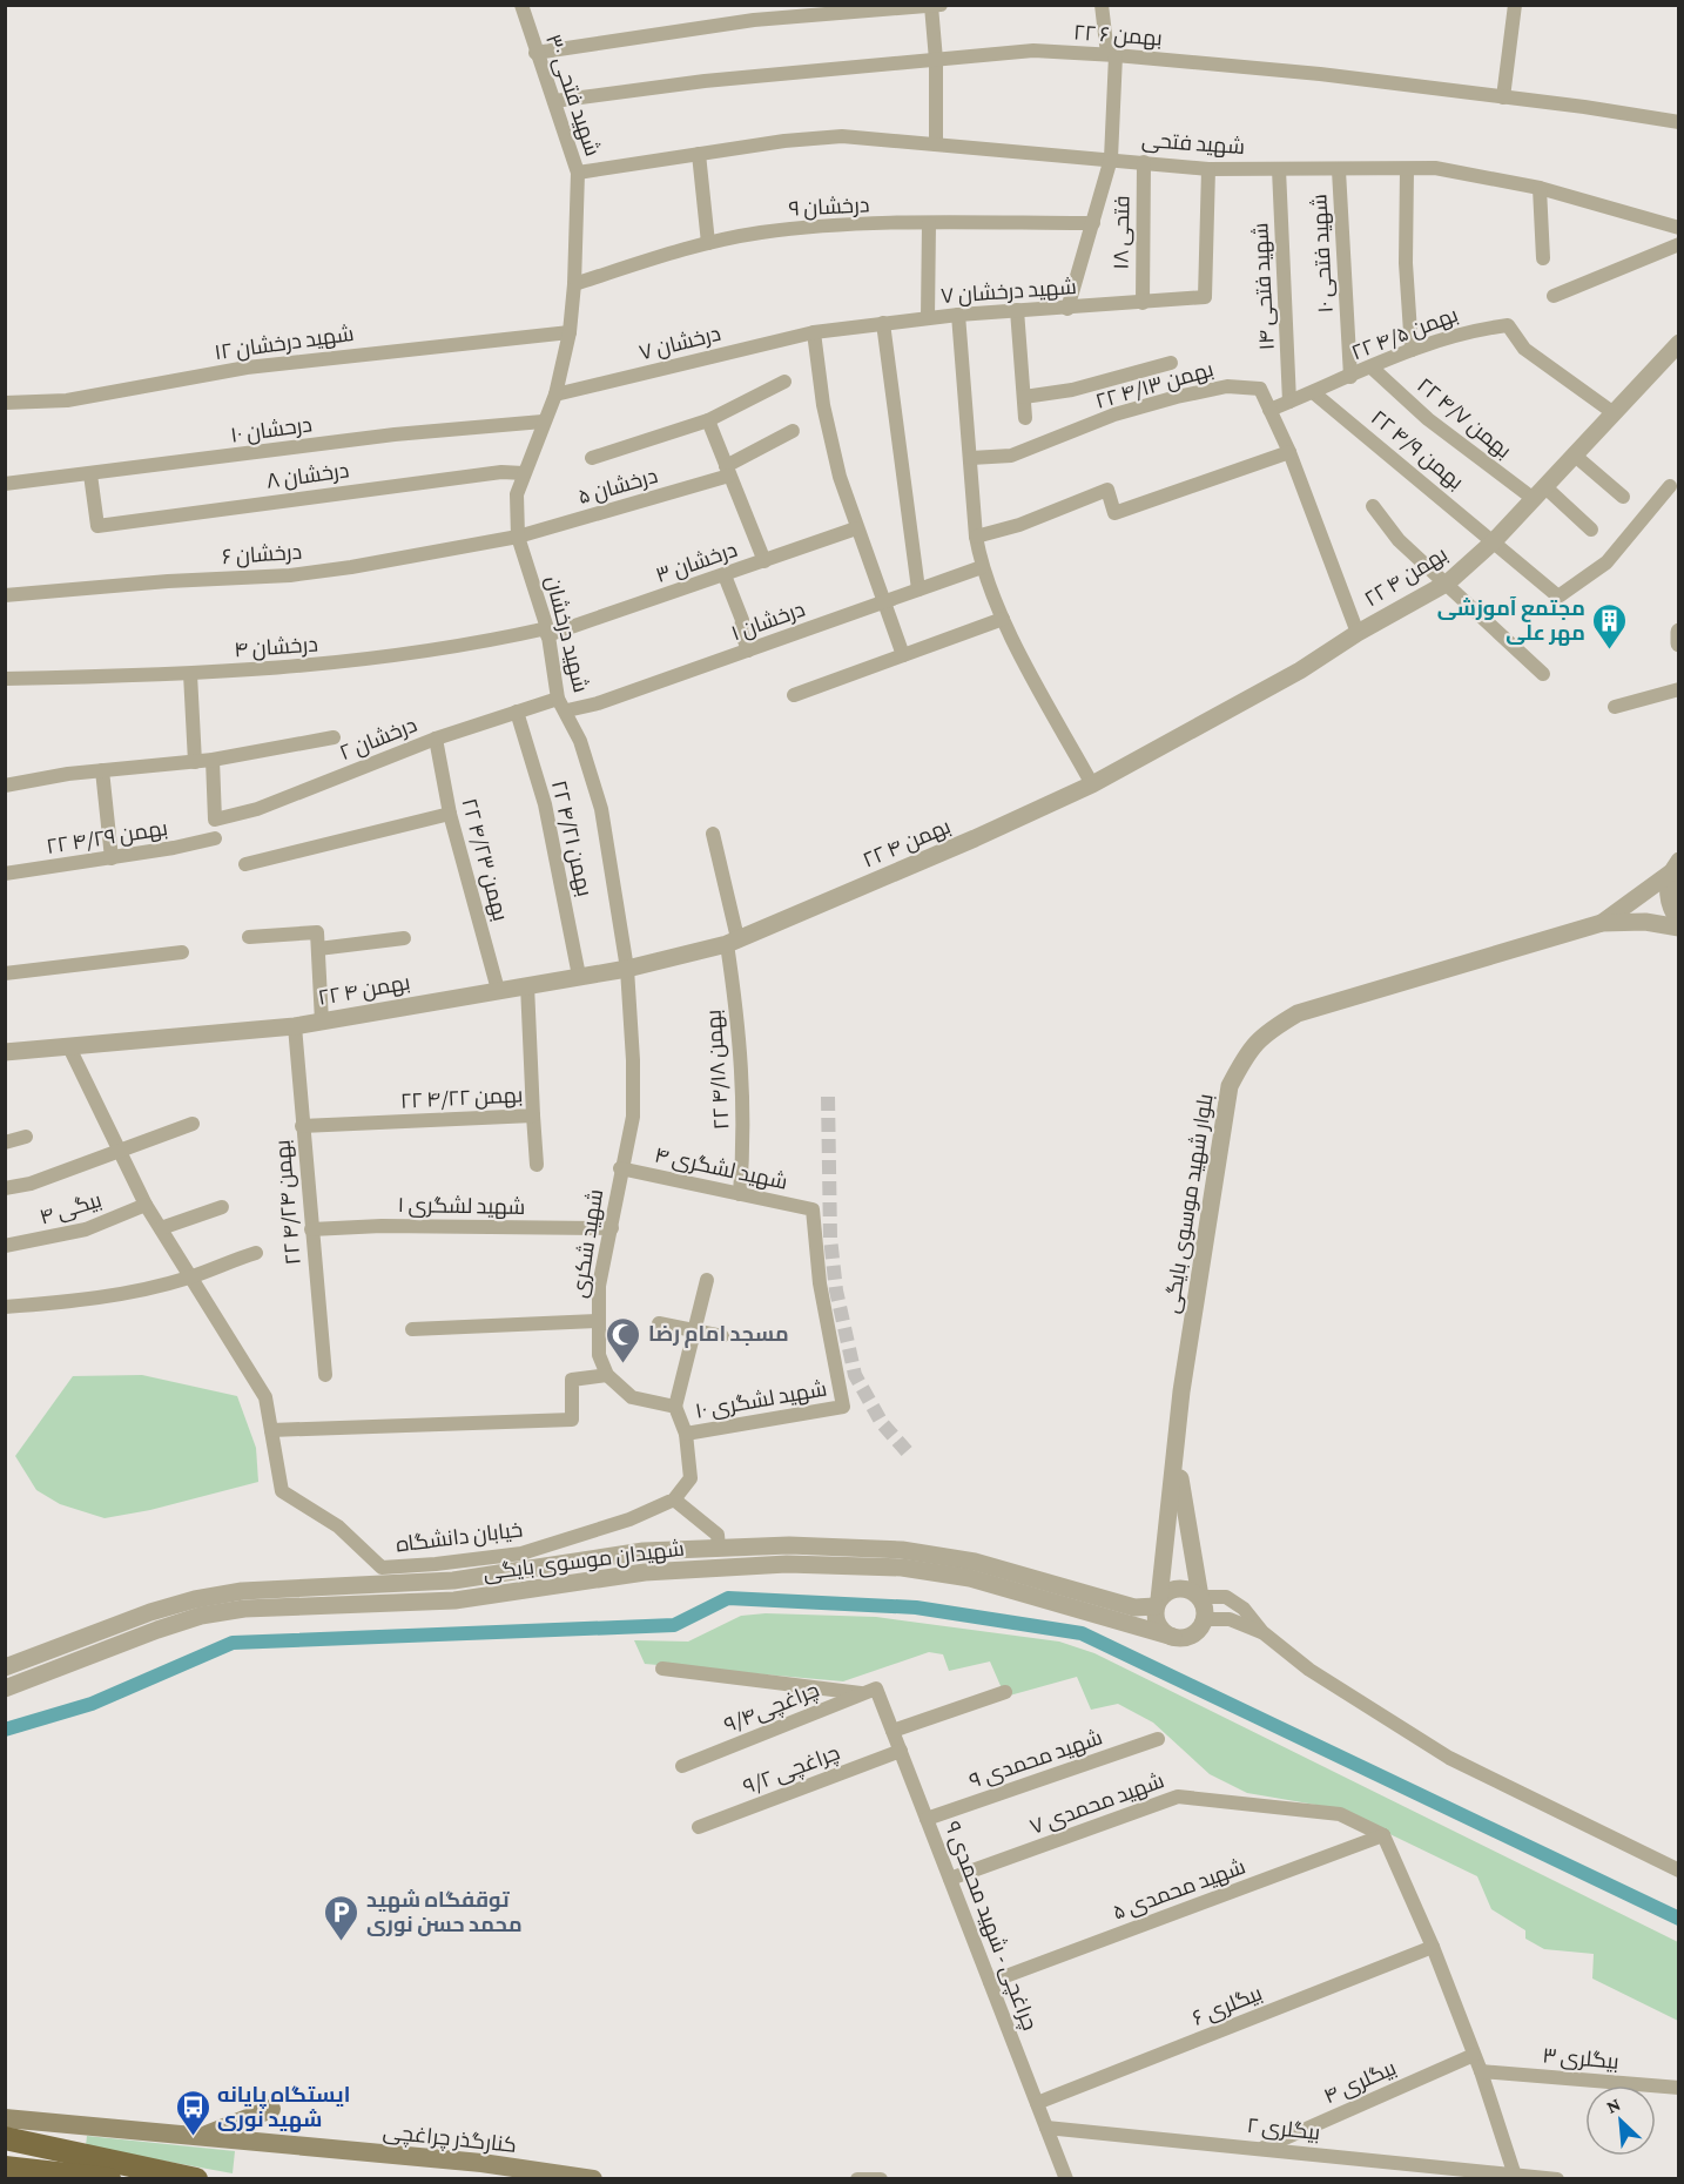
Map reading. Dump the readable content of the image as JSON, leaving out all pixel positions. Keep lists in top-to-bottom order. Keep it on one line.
{"streets":{"main road":["کنارگذر چراغچی"],"street":["۲۲ بهمن ۶","شهید فتحی ۳۰","شهید فتحی","درخشان ۹","فتحی ۱۸","شهید فتحی ۱۰","شهید فتحی ۱۴","شهید درخشان ۷","۲۲ بهمن ۴/۵","شهید درخشان ۱۲","درخشان ۷","۲۲ بهمن ۴/۱۳","۲۲ بهمن ۴/۷","درحشان ۱۰","۲۲ بهمن ۴/۹","درخشان ۸","درخشان ۵","درخشان ۶","درخشان ۳","۲۲ بهمن ۴","درخشان ۱","شهید درخشان","درخشان ۴","درخشان ۲","۲۲ بهمن ۴/۲۹","۲۲ بهمن ۴/۲۱","۲۲ بهمن ۴/۲۳","۲۲ بهمن ۴/۱۸","۲۲ بهمن ۴/۲۲","شهید لشگری ۴","۲۲ بهمن ۴/۲۴","بلوار شهید موسوی بایگی","شهید لشگری ۱","بیگی ۴","شهید شکری","شهید لشگری ۱۰","خیابان دانشگاه","شهیدان موسوی بایگی","۹/۴چراغچی","شهید محمدی ۹","۹/۲ چراغچی","شهید محمدی ۷","شهید محمدی ۵","۹ چراغچی - شهید محمدی","بیگلری ۶","بیگلری ۳","بیگلری ۴","بیگلری ۲"]},"crossings":[["۲۲ بهمن ۶","شهید فتحی ۳۰"],["شهید فتحی ۳۰","شهید فتحی"],["شهید فتحی ۳۰","درخشان ۹"],["شهید فتحی ۳۰","شهید درخشان ۱۲"],["شهید فتحی ۳۰","شهید درخشان"],["شهید فتحی","فتحی ۱۸"],["شهید فتحی","شهید فتحی ۱۰"],["شهید فتحی","شهید فتحی ۱۴"],["شهید فتحی","شهید درخشان ۷"],["فتحی ۱۸","شهید درخشان ۷"],["شهید فتحی ۱۰","۲۲ بهمن ۴/۵"],["شهید فتحی ۱۴","۲۲ بهمن ۴/۵"],["شهید درخشان ۷","درخشان ۷"],["۲۲ بهمن ۴/۵","۲۲ بهمن ۴/۱۳"],["۲۲ بهمن ۴/۵","۲۲ بهمن ۴/۷"],["۲۲ بهمن ۴/۵","۲۲ بهمن ۴/۹"],["۲۲ بهمن ۴/۵","۲۲ بهمن ۴"],["شهید درخشان ۱۲","شهید درخشان"],["درخشان ۷","شهید درخشان"],["۲۲ بهمن ۴/۱۳","۲۲ بهمن ۴"],["۲۲ بهمن ۴/۷","۲۲ بهمن ۴"],["درحشان ۱۰","درخشان ۸"],["درحشان ۱۰","شهید درخشان"],["۲۲ بهمن ۴/۹","۲۲ بهمن ۴"],["درخشان ۸","شهید درخشان"],["درخشان ۵","درخشان ۶"],["درخشان ۵","شهید درخشان"],["درخشان ۶","شهید درخشان"],["درخشان ۳","شهید درخشان"],["درخشان ۳","درخشان ۴"],["۲۲ بهمن ۴","شهید درخشان"],["۲۲ بهمن ۴","۲۲ بهمن ۴/۲۱"],["۲۲ بهمن ۴","۲۲ بهمن ۴/۲۳"],["۲۲ بهمن ۴","۲۲ بهمن ۴/۱۸"],["۲۲ بهمن ۴","۲۲ بهمن ۴/۲۲"],["۲۲ بهمن ۴","۲۲ بهمن ۴/۲۴"],["۲۲ بهمن ۴","خیابان دانشگاه"],["درخشان ۱","شهید درخشان"],["درخشان ۱","درخشان ۲"],["شهید درخشان","درخشان ۴"],["شهید درخشان","درخشان ۲"],["شهید درخشان","شهید لشگری ۴"],["شهید درخشان","شهید شکری"],["درخشان ۲","۲۲ بهمن ۴/۲۱"],["درخشان ۲","۲۲ بهمن ۴/۲۳"],["۲۲ بهمن ۴/۱۸","شهید لشگری ۴"],["۲۲ بهمن ۴/۲۲","۲۲ بهمن ۴/۲۴"],["شهید لشگری ۴","شهید شکری"],["شهید لشگری ۴","شهید لشگری ۱۰"],["۲۲ بهمن ۴/۲۴","شهید لشگری ۱"],["بلوار شهید موسوی بایگی","شهیدان موسوی بایگی"],["شهید لشگری ۱","شهید شکری"],["بیگی ۴","خیابان دانشگاه"],["۹/۴چراغچی","۹ چراغچی - شهید محمدی"],["شهید محمدی ۹","۹ چراغچی - شهید محمدی"],["۹/۲ چراغچی","۹ چراغچی - شهید محمدی"],["شهید محمدی ۷","شهید محمدی ۵"],["شهید محمدی ۷","۹ چراغچی - شهید محمدی"],["شهید محمدی ۵","۹ چراغچی - شهید محمدی"],["۹ چراغچی - شهید محمدی","بیگلری ۶"],["۹ چراغچی - شهید محمدی","بیگلری ۲"],["بیگلری ۴","بیگلری ۲"]],"places":{"building":["مجتمع آموزشی مهر علی"],"mosque":["مسجد امام رضا"],"parking":["توقفگاه شهید محمد حسن نوری"],"bus stop":["ایستگاه پایانه شهید نوری"]},"north":"top left"}
